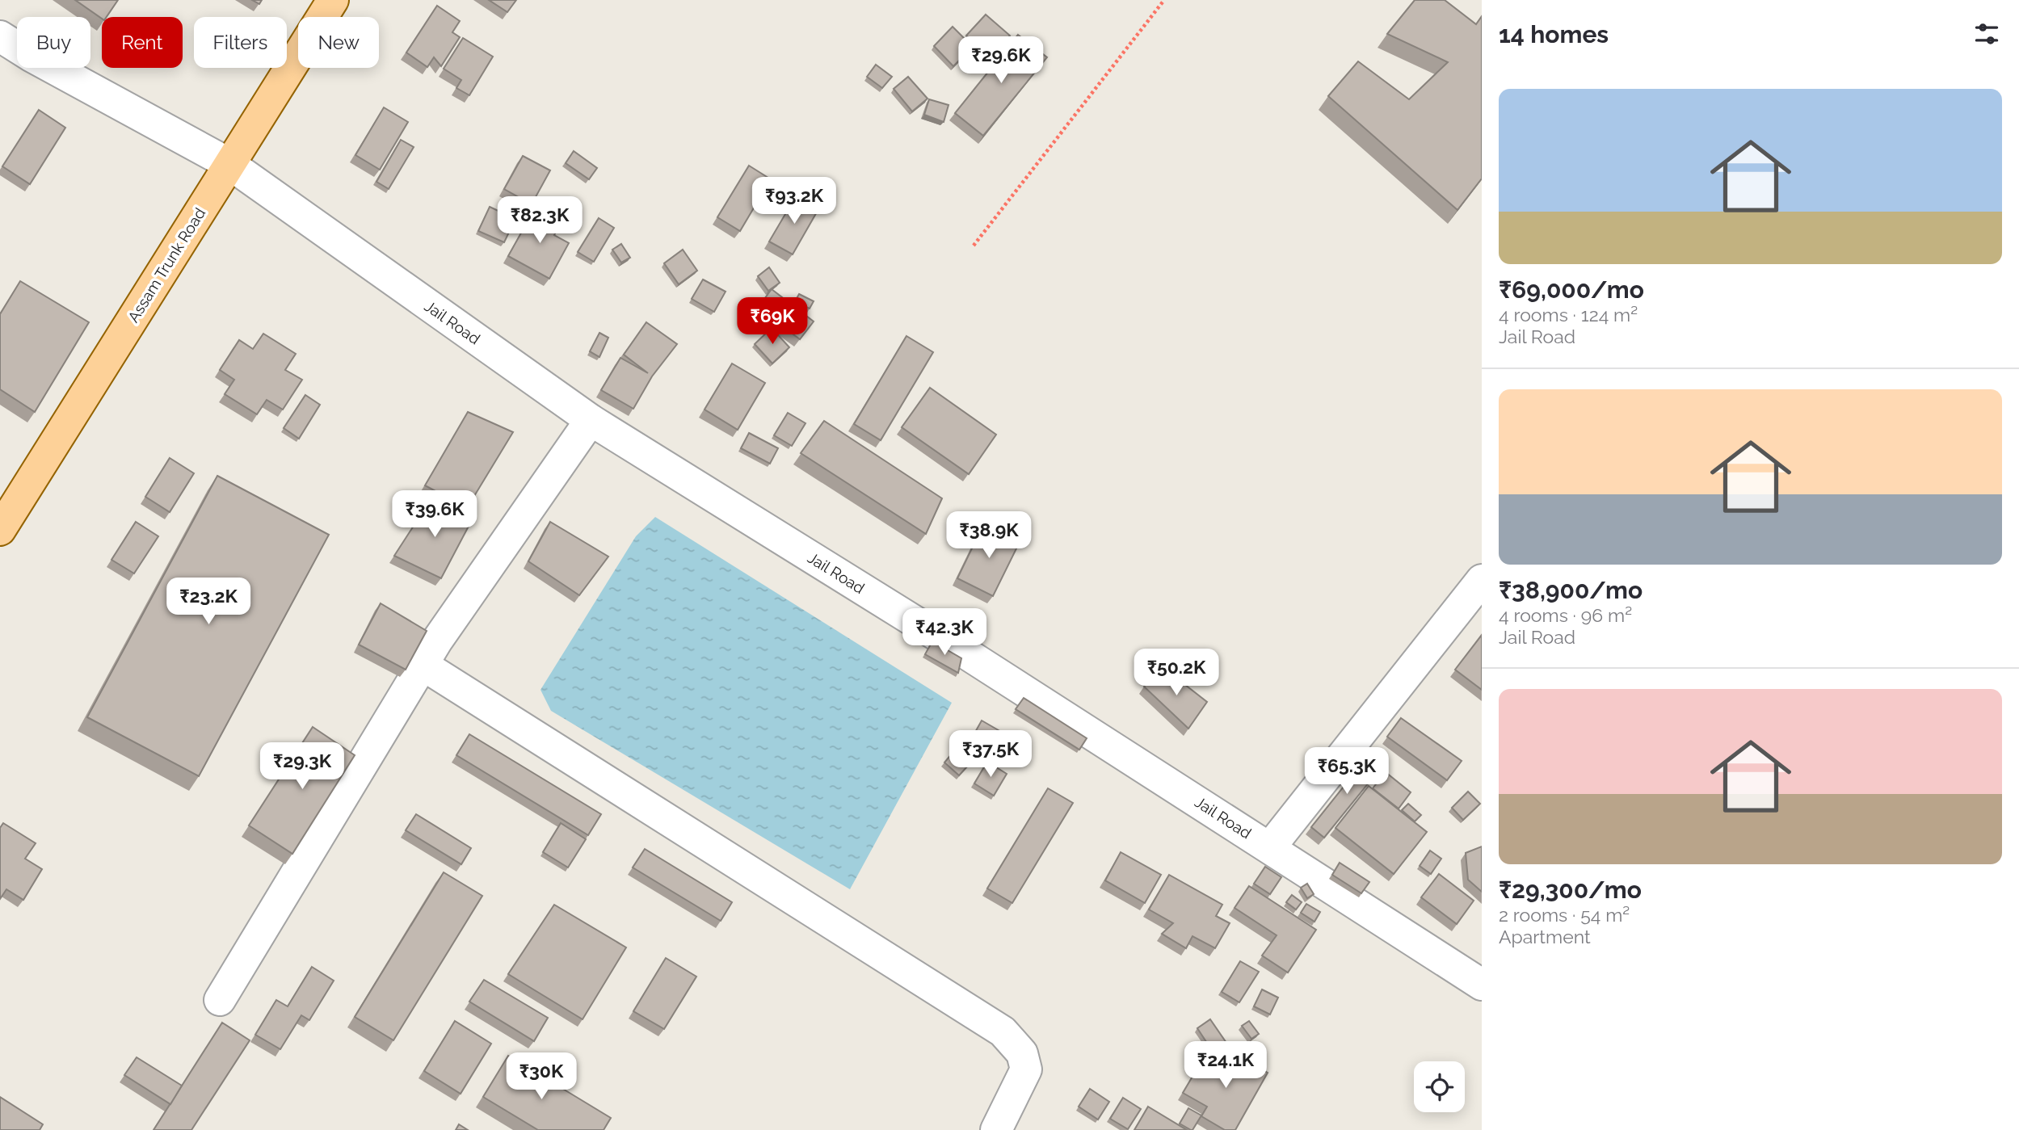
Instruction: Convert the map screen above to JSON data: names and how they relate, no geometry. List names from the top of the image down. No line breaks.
{"streets":{"main road":["Assam Trunk Road"],"street":["Jail Road"]},"crossings":[["Assam Trunk Road","Jail Road"]],"page":{"heading":"14 homes","chip":["Buy","Rent","Filters","New"],"price":["₹29.6K","₹93.2K","₹82.3K","₹69K","₹39.6K","₹38.9K","₹23.2K","₹42.3K","₹50.2K","₹37.5K","₹29.3K","₹65.3K","₹24.1K","₹30K"],"list":[{"name":"₹69,000/mo","note":"4 rooms · 124 m² · Jail Road"},{"name":"₹38,900/mo","note":"4 rooms · 96 m² · Jail Road"},{"name":"₹29,300/mo","note":"2 rooms · 54 m² · Apartment"}]}}
